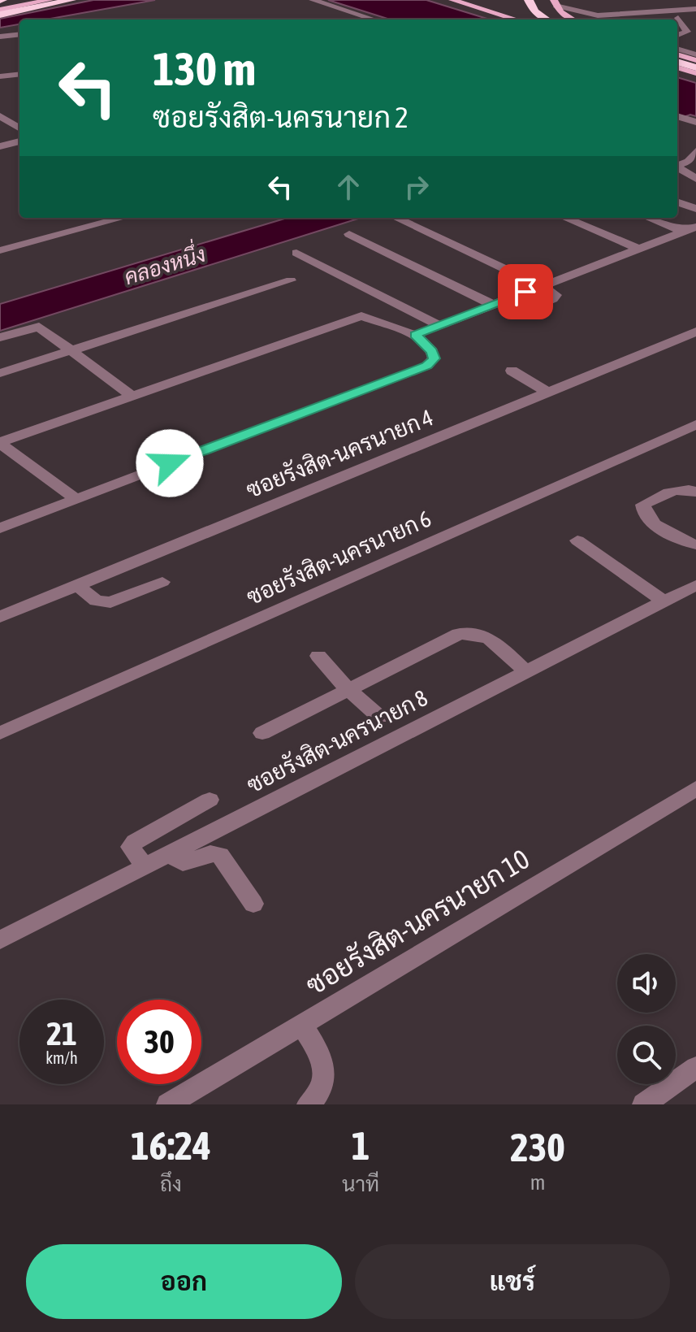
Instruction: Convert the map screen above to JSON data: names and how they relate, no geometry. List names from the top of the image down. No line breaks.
{"streets":{"street":["ซอยรังสิต-นครนายก 4","ซอยรังสิต-นครนายก 6","ซอยรังสิต-นครนายก 8","ซอยรังสิต-นครนายก 10"]},"water":["คลองหนึ่ง"],"page":{"turn":["130 m","ซอยรังสิต-นครนายก 2"],"speed":"21 km/h","limit":"30","eta":["16:24","ถึง","1","นาที","230","m"],"buttons":["ออก","แชร์"]}}
